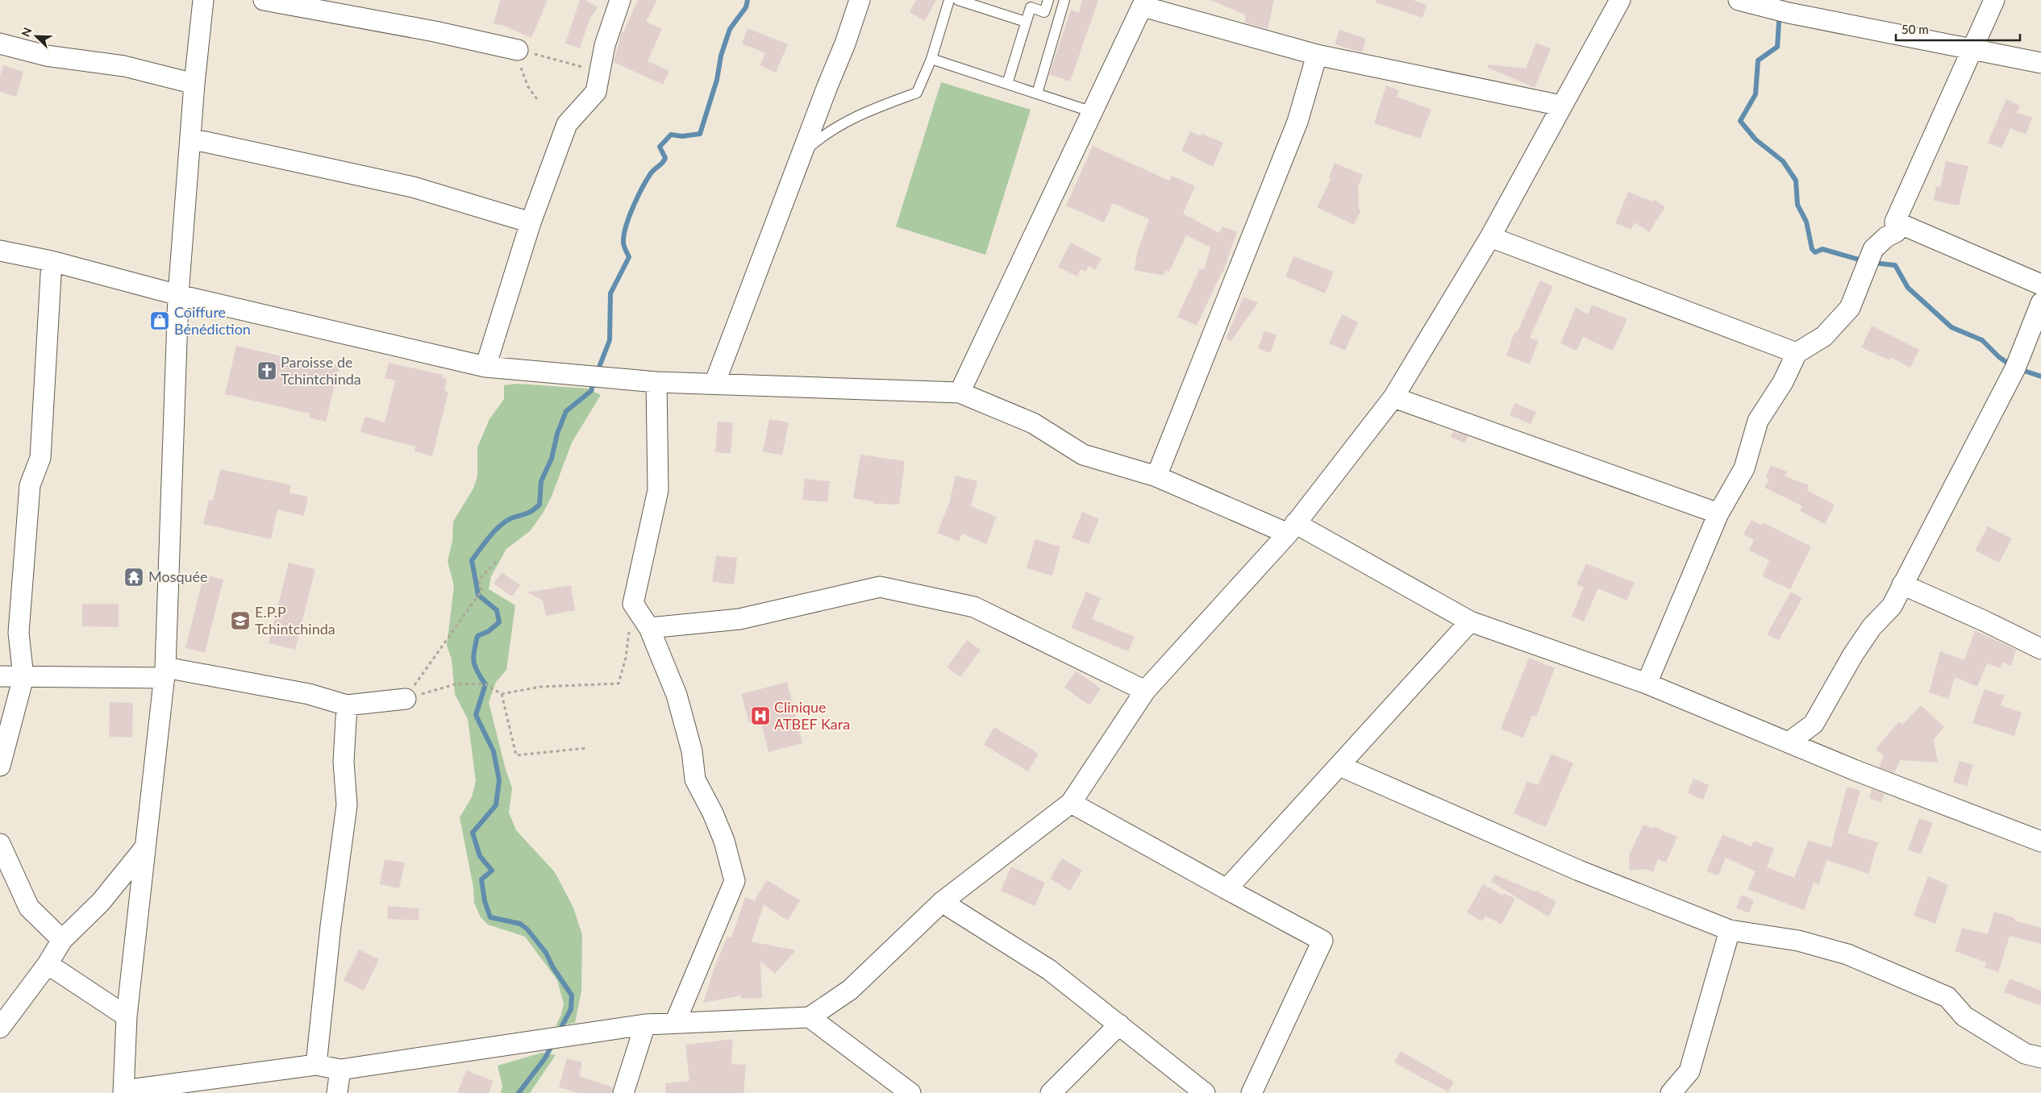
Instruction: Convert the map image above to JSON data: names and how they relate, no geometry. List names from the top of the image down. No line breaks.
{"places":{"shop":["Coiffure Bénédiction"],"church":["Paroisse de Tchintchinda"],"temple":["Mosquée"],"school or university":["E.P.P Tchintchinda"],"hospital":["Clinique ATBEF Kara"]},"scale_bar":"50 m","north":"top left"}
